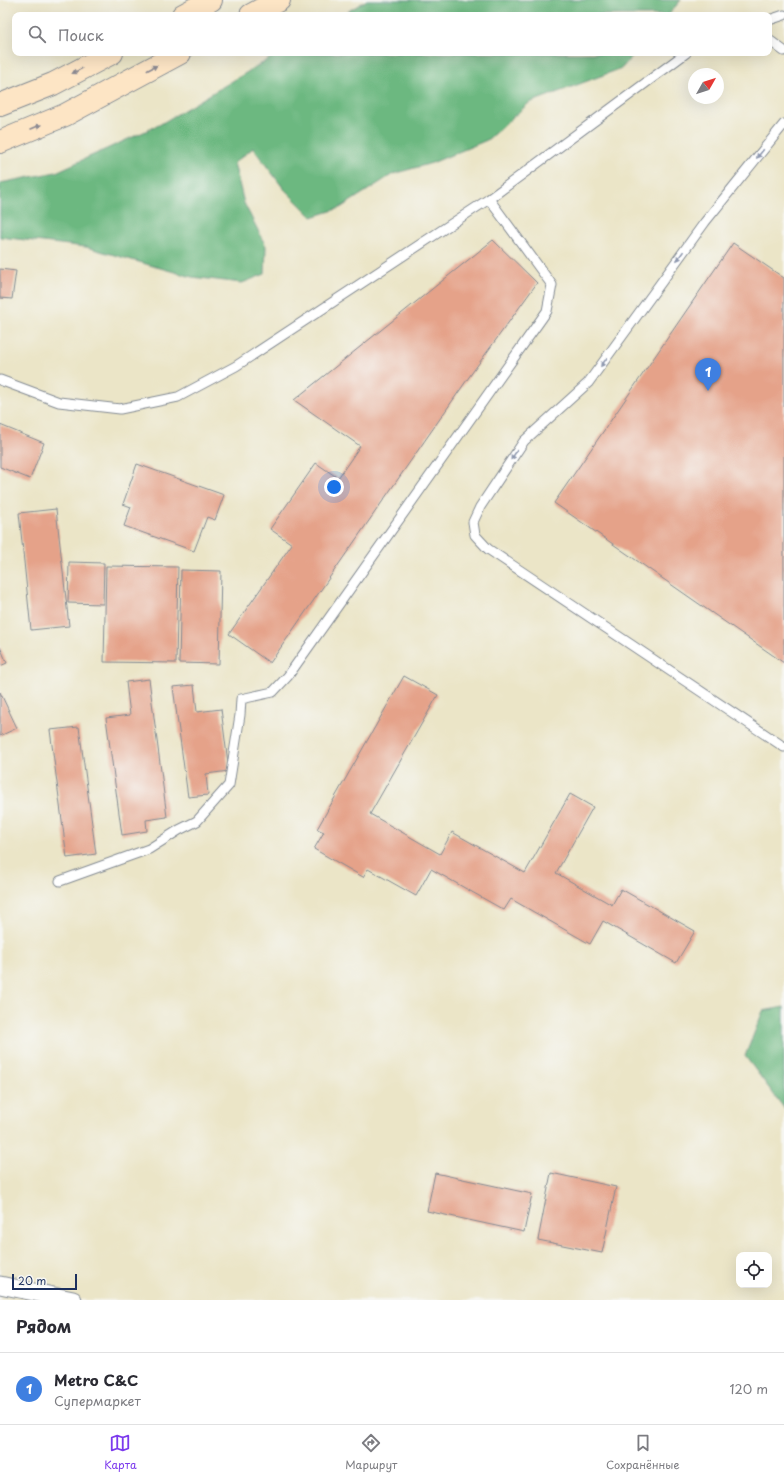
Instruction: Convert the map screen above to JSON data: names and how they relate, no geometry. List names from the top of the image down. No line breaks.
{"scale_bar":"20 m","north":"top right","page":{"search":"Поиск","pins":"1","scale":"20 m","heading":"Рядом","list":[{"mark":"1","name":"Metro C&C","note":"Супермаркет","value":"120 m"}],"nav":["Карта","Маршрут","Сохранённые"]}}
